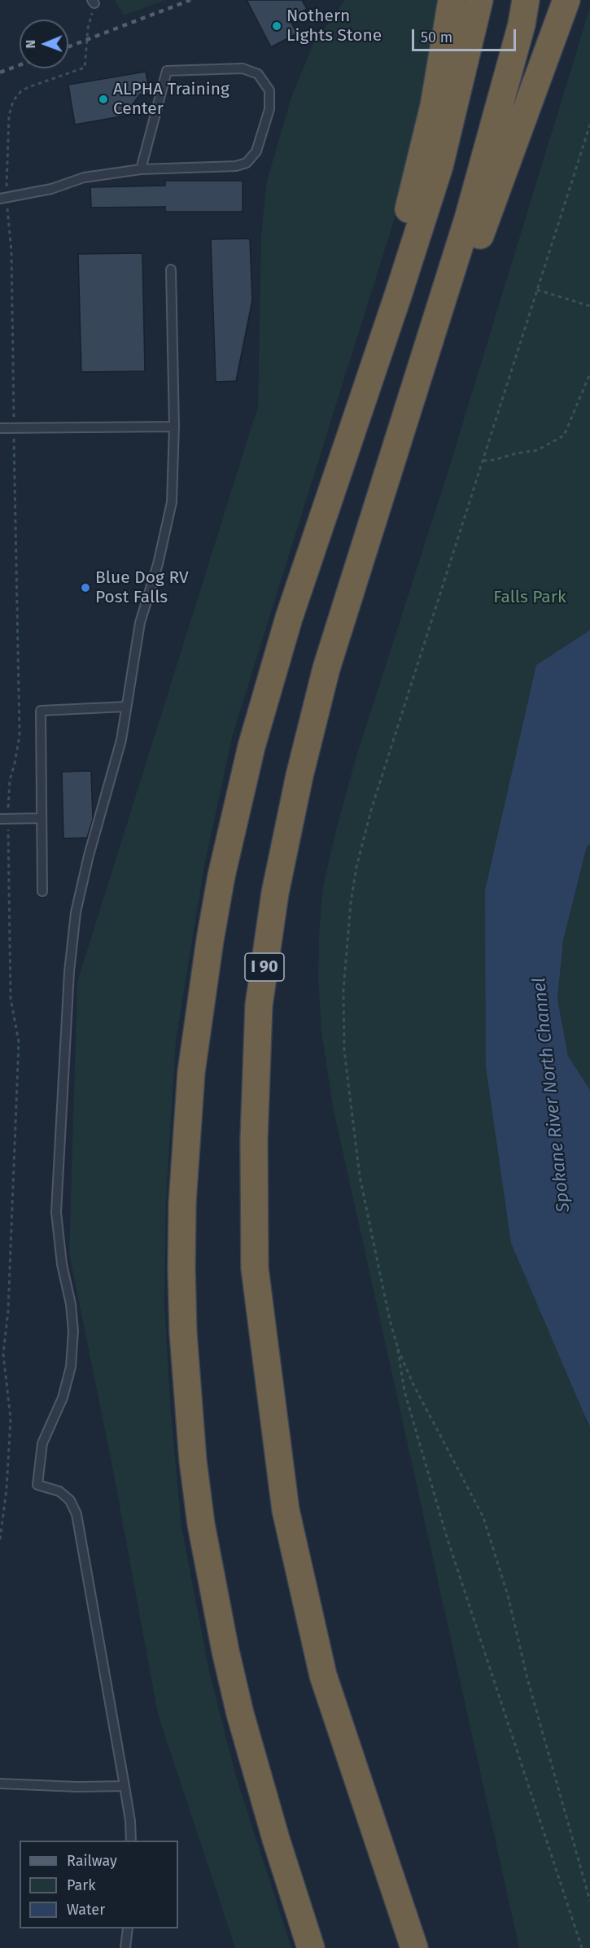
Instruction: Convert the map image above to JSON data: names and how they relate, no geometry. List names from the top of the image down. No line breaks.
{"streets":{"highway":["I 90"]},"water":["Spokane River North Channel"],"parks":["Falls Park"],"places":["Nothern Lights Stone","ALPHA Training Center","Blue Dog RV Post Falls"],"legend":["Railway","Park","Water"],"scale_bar":"50 m","north":"left"}
